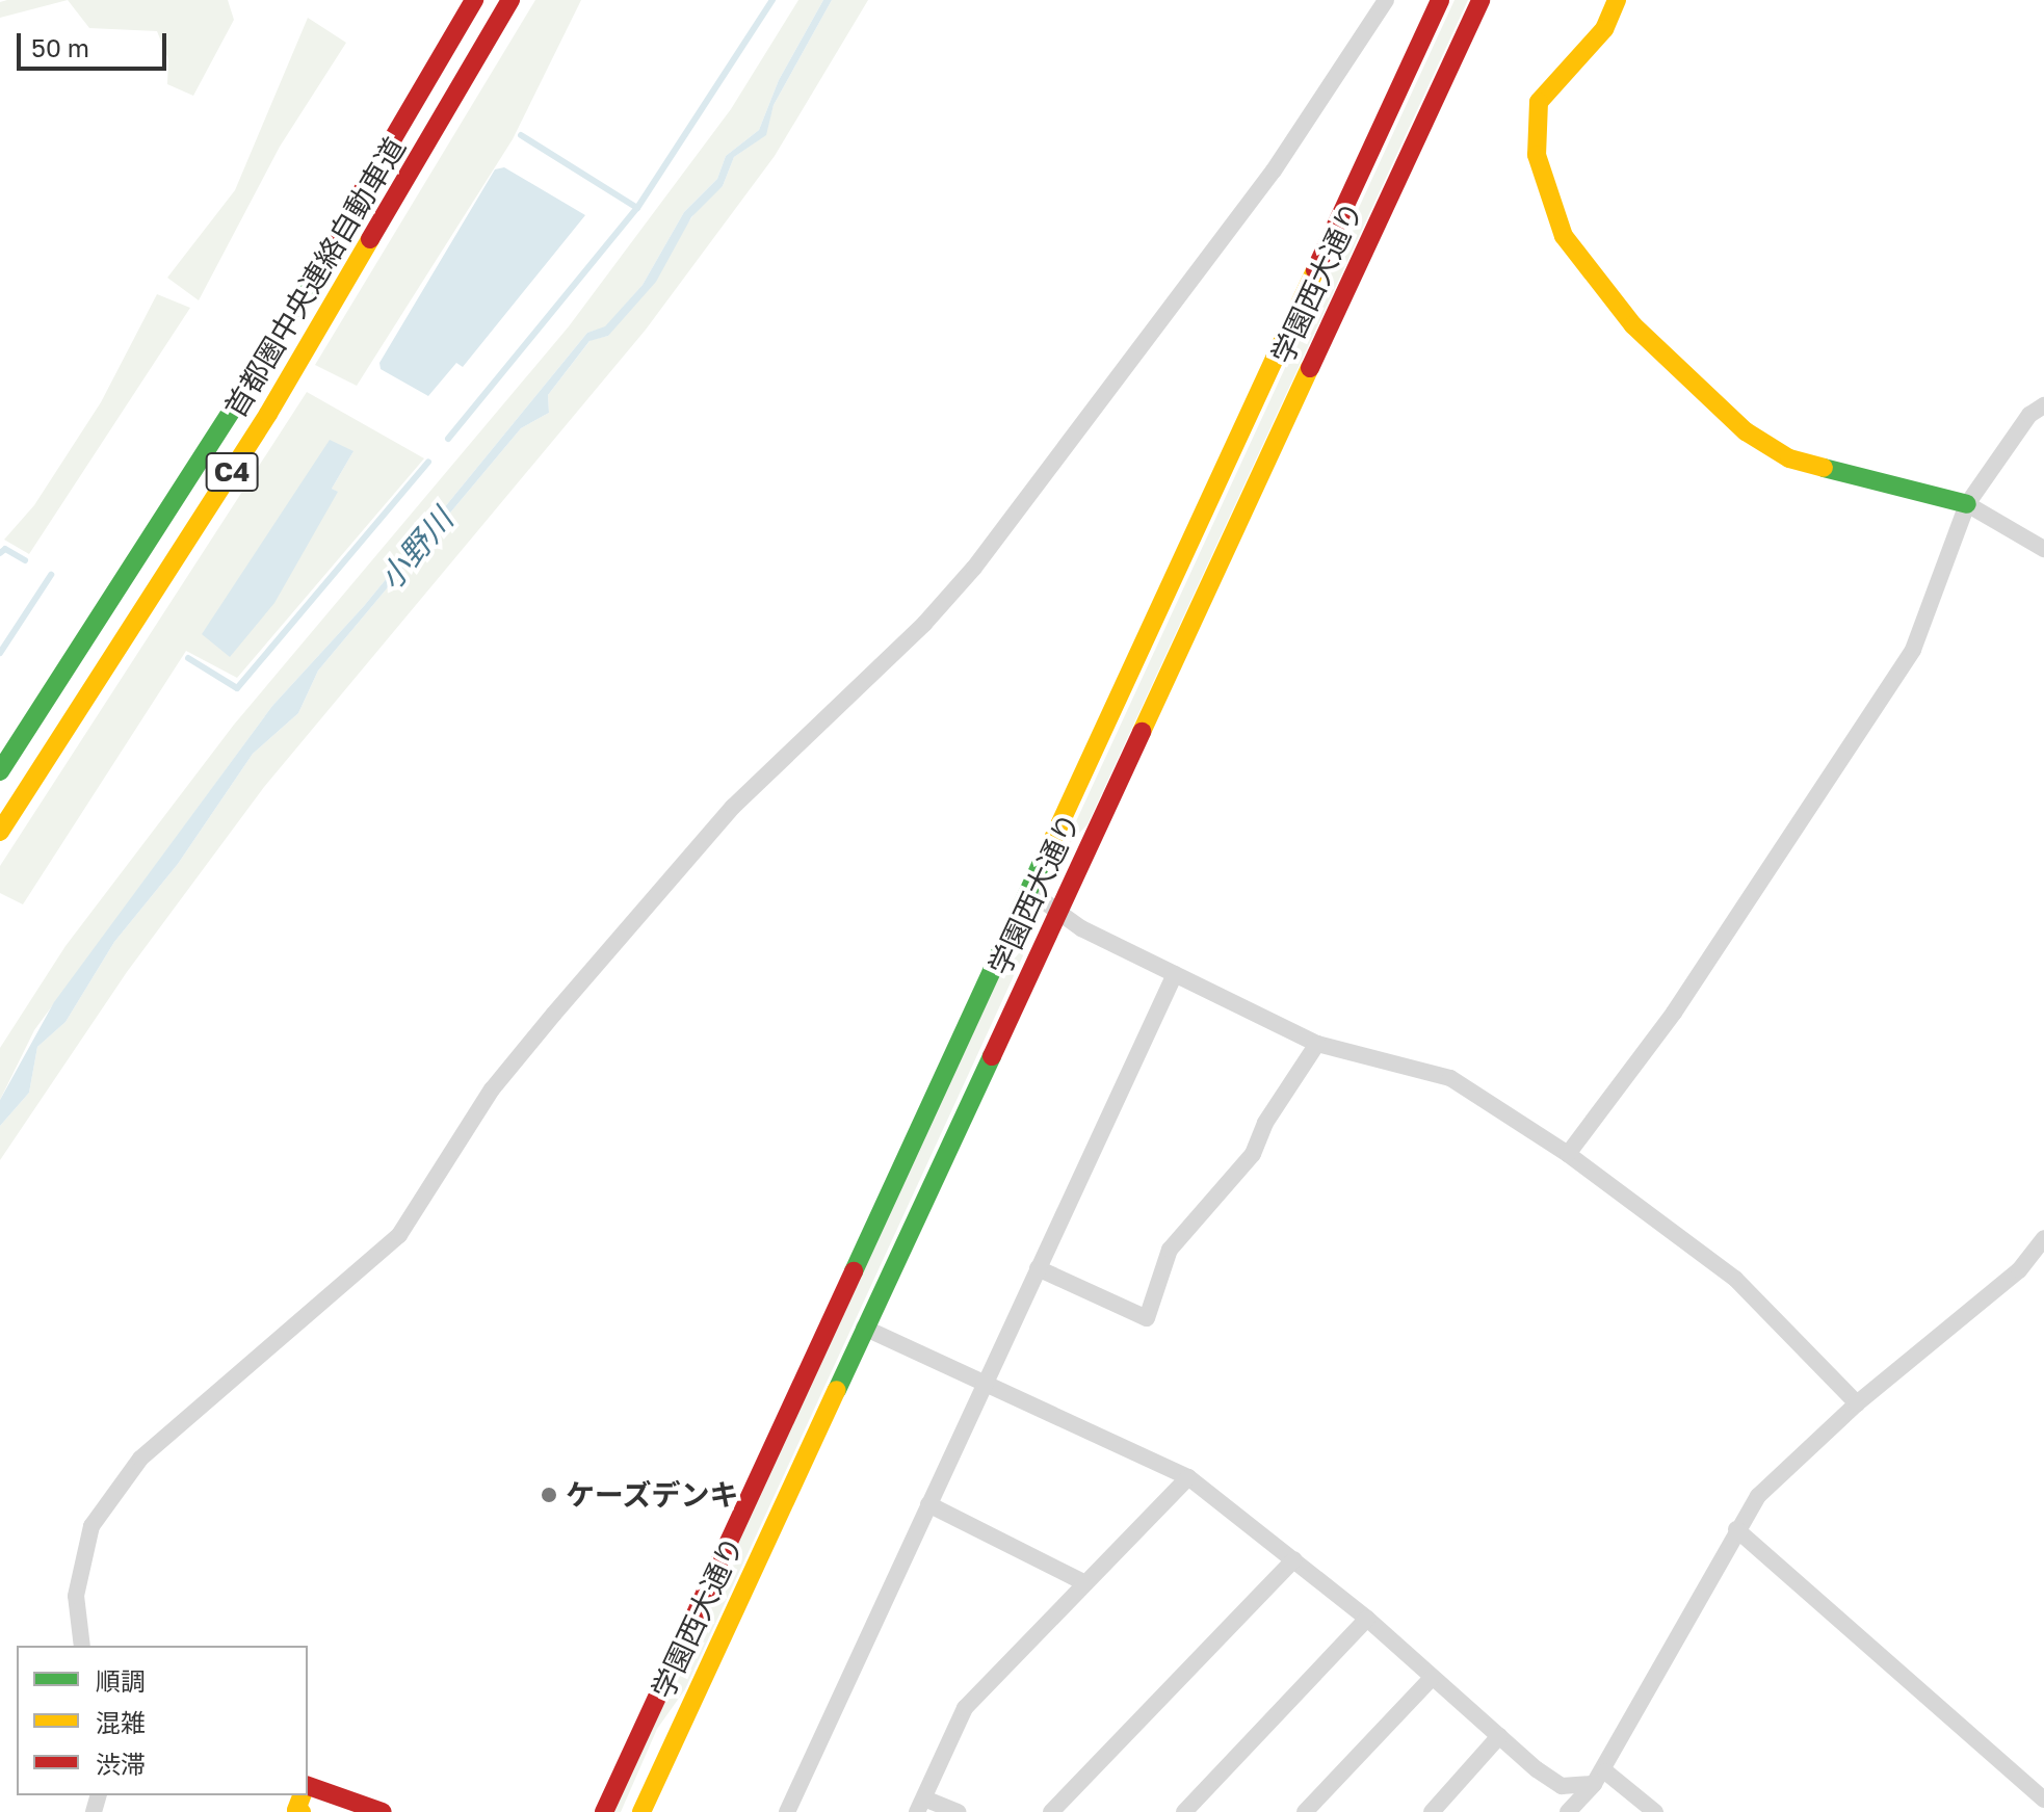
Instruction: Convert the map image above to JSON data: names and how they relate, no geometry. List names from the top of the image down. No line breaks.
{"streets":{"main road":["首都圏中央連絡自動車道","学園西大通り","C4"]},"water":["小野川"],"places":["ケーズデンキ"],"legend":["順調","混雑","渋滞"],"scale_bar":"50 m"}
